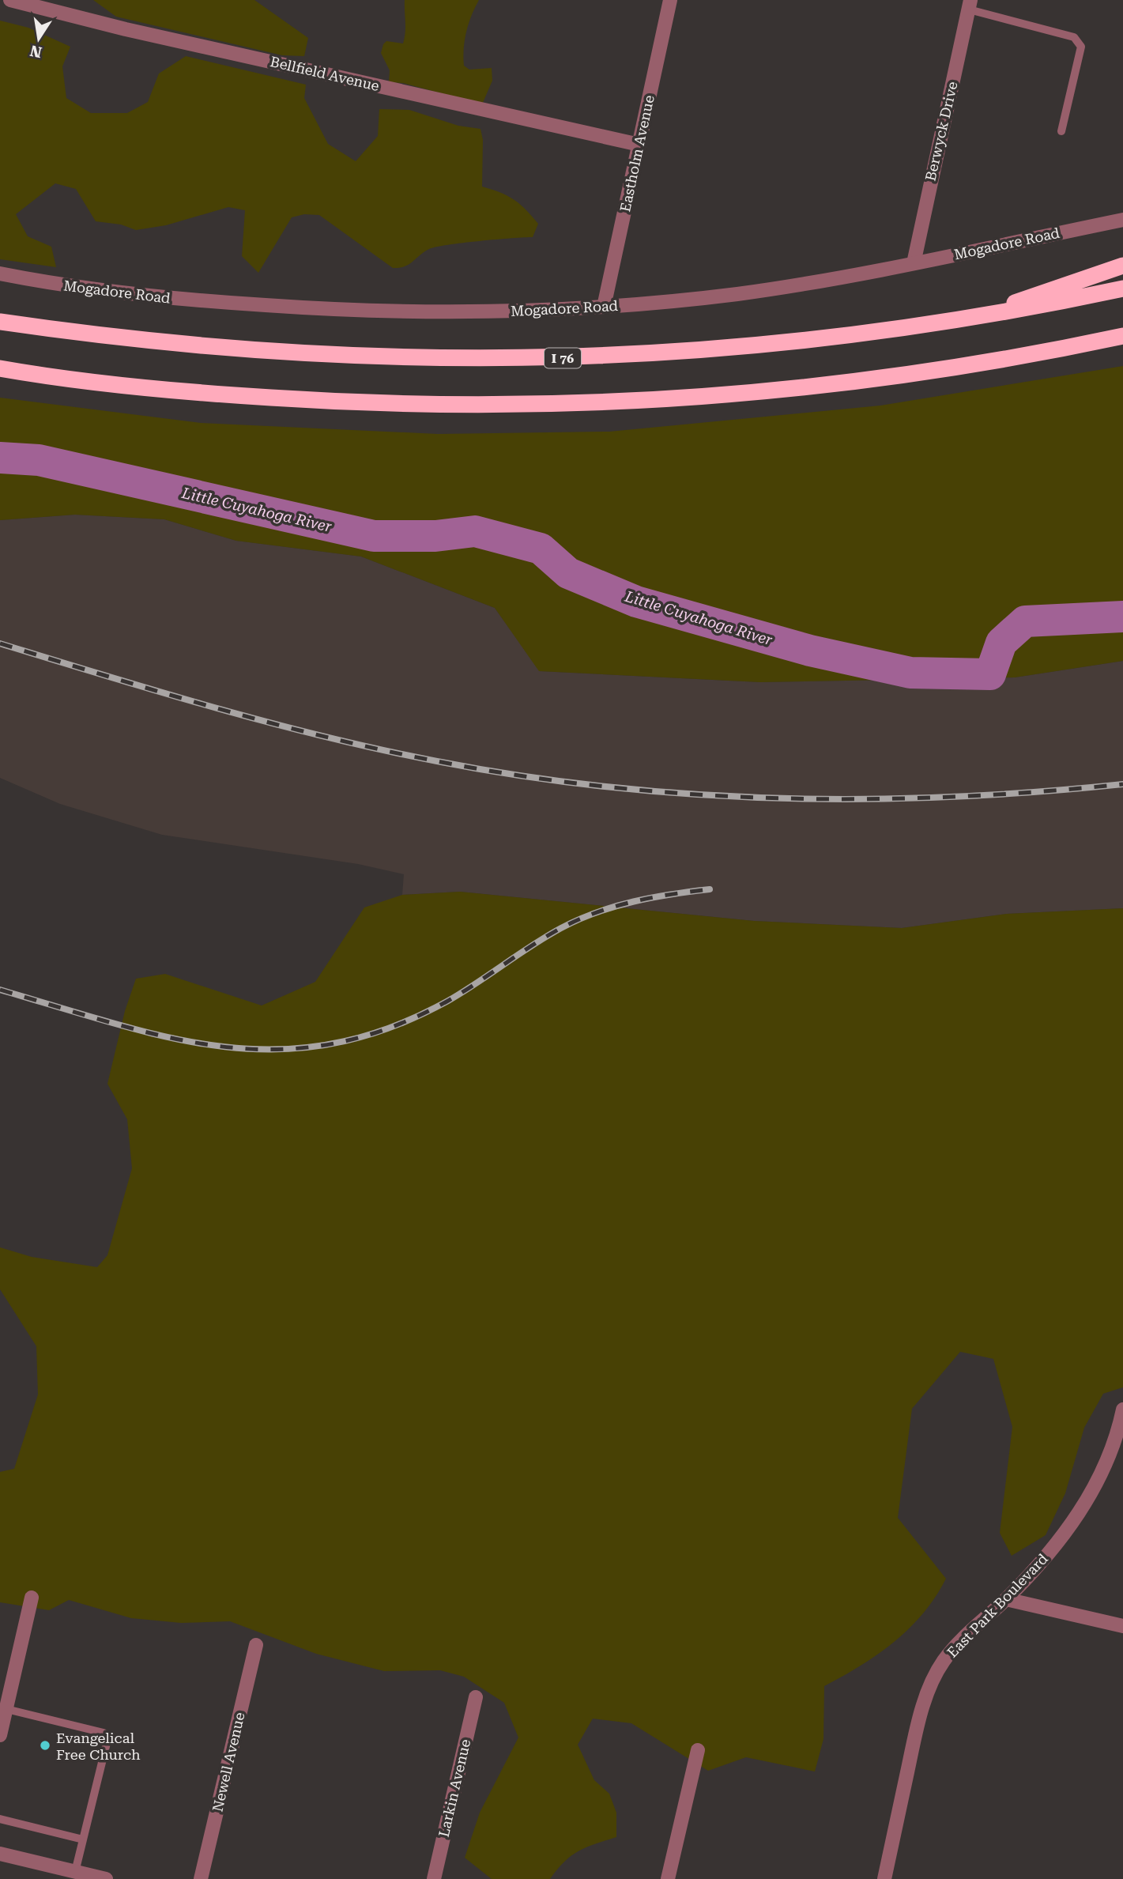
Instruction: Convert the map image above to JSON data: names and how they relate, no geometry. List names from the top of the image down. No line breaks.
{"streets":{"highway":["I 76"],"street":["Bellfield Avenue","Berwyck Drive","Eastholm Avenue","Mogadore Road","East Park Boulevard","Newell Avenue","Larkin Avenue"]},"crossings":[["Bellfield Avenue","Eastholm Avenue"],["Berwyck Drive","Mogadore Road"],["Eastholm Avenue","Mogadore Road"]],"water":["Little Cuyahoga River"],"places":["Evangelical Free Church"],"north":"bottom"}
